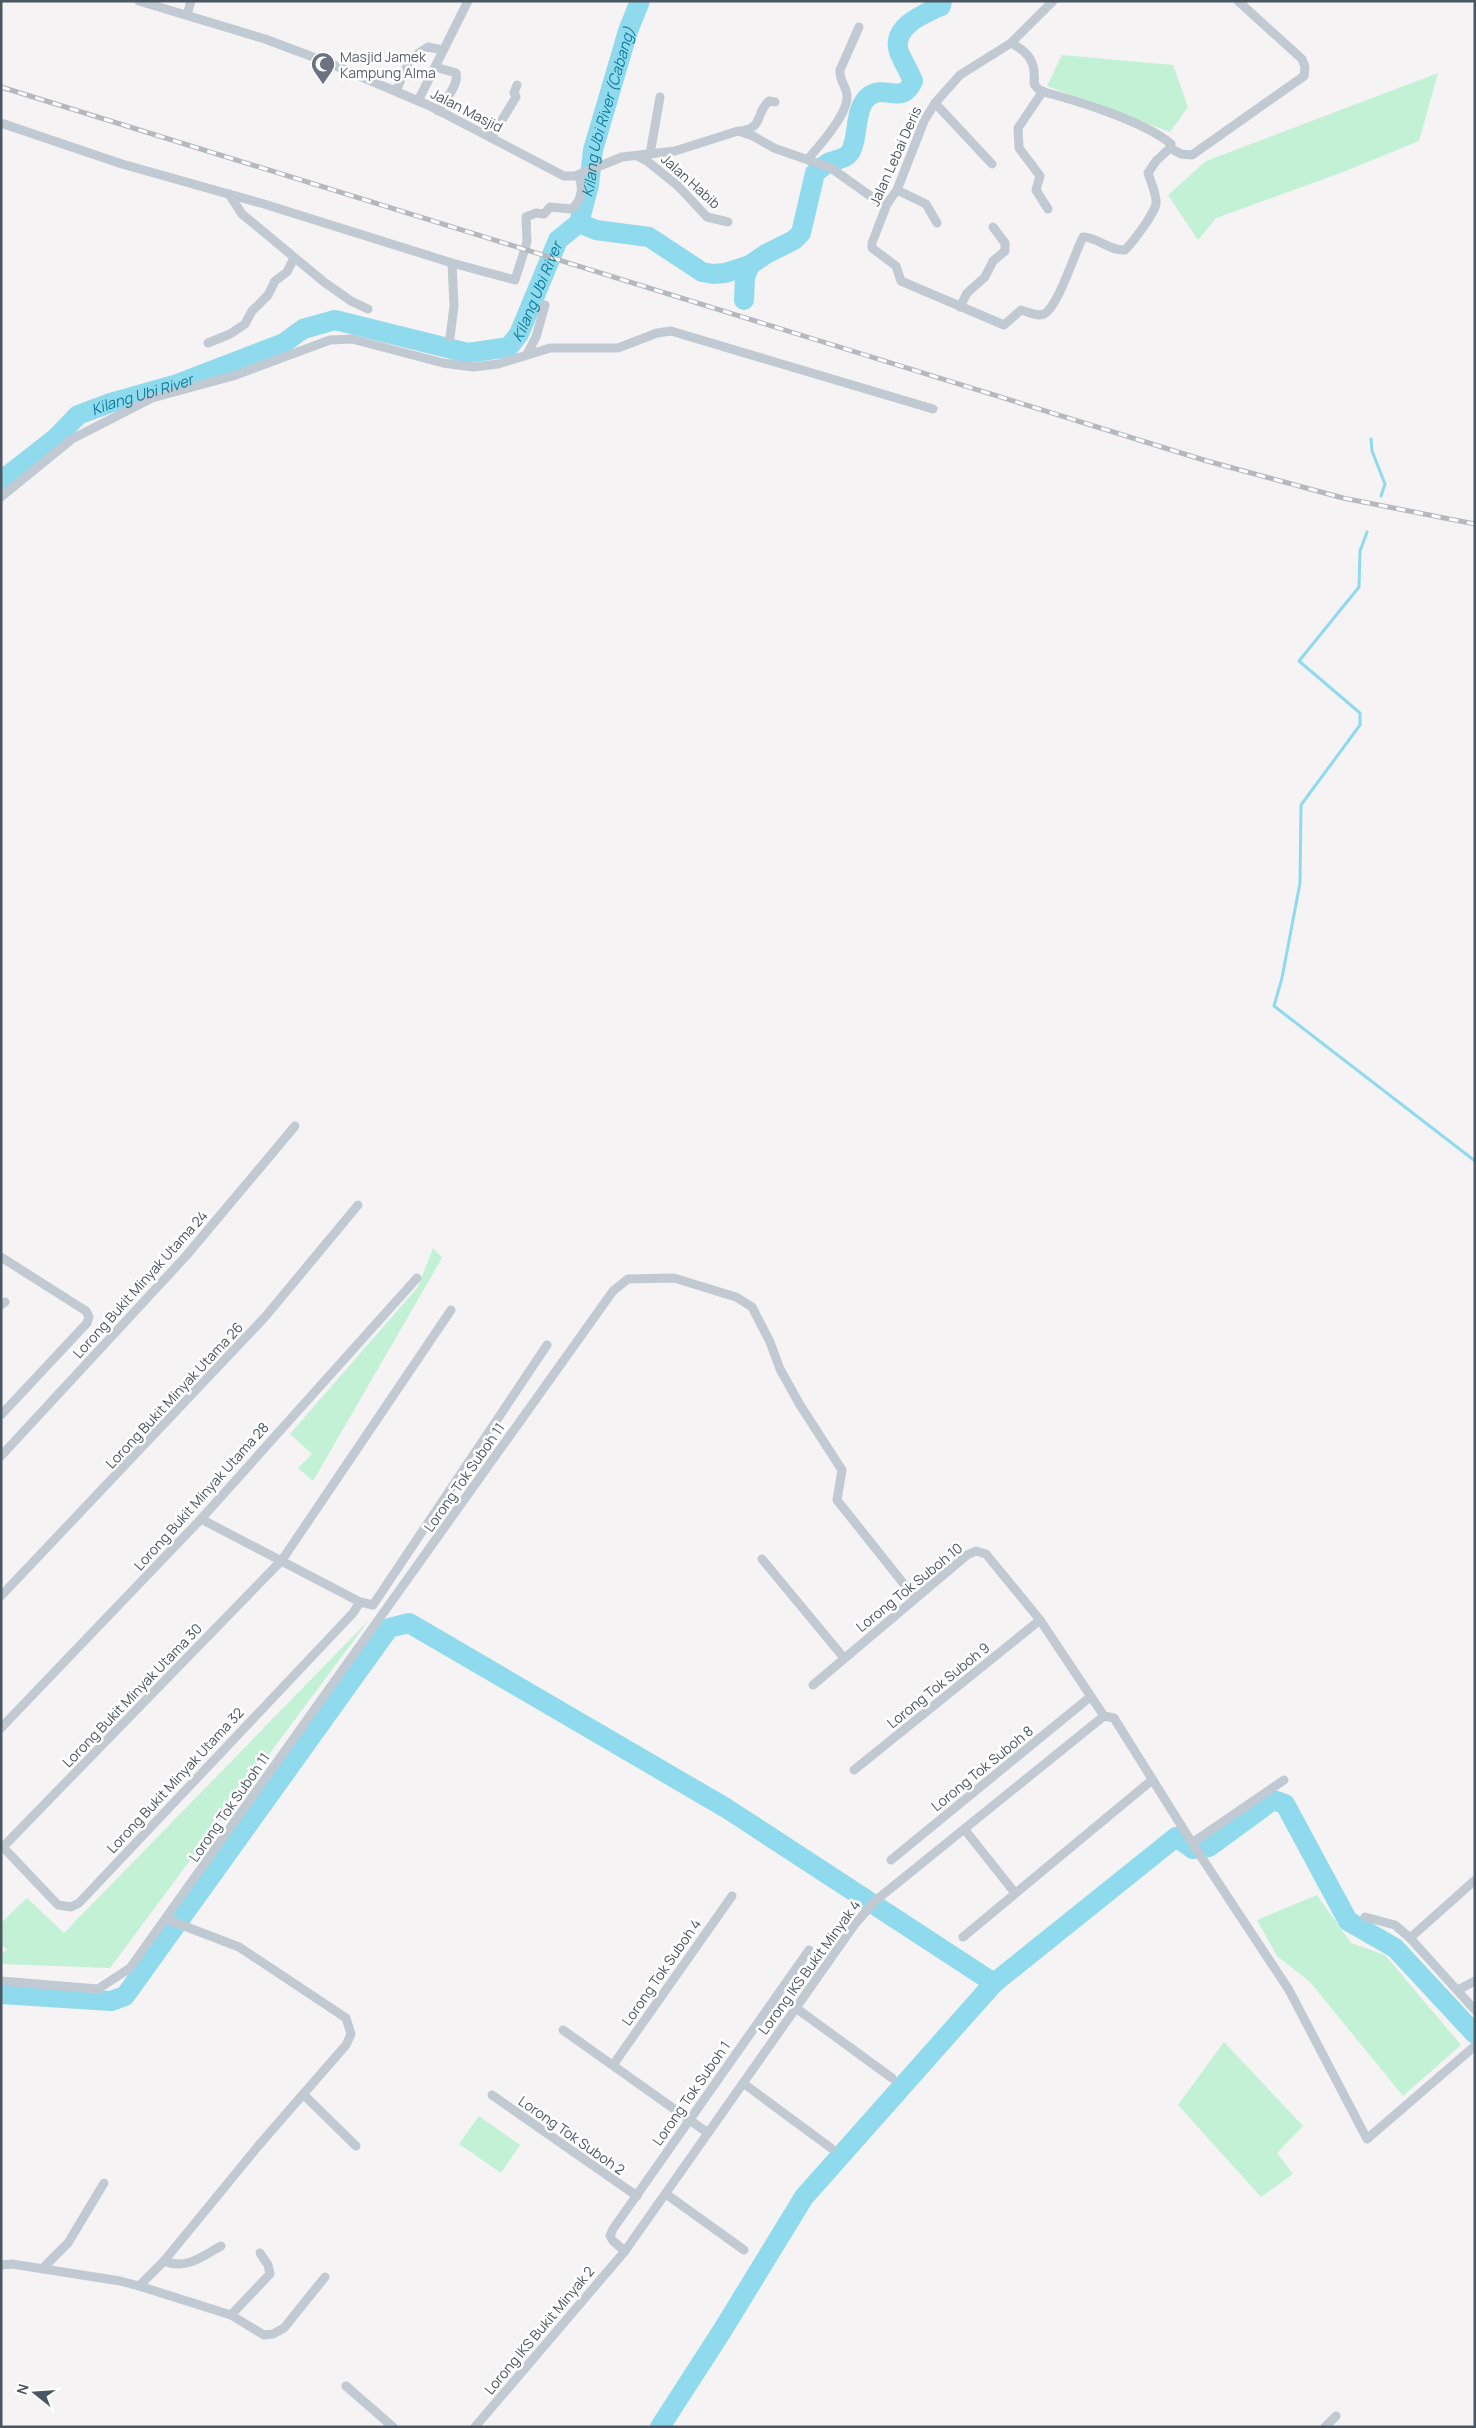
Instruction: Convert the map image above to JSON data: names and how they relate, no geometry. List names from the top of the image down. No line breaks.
{"streets":{"street":["Jalan Masjid","Jalan Lebai Deris","Jalan Habib","Lorong Bukit Minyak Utama 24","Lorong Bukit Minyak Utama 26","Lorong Tok Suboh 11","Lorong Bukit Minyak Utama 28","Lorong Tok Suboh 10","Lorong Tok Suboh 9","Lorong Bukit Minyak Utama 30","Lorong Tok Suboh 8","Lorong Bukit Minyak Utama 32","Lorong IKS Bukit Minyak 4","Lorong Tok Suboh 4","Lorong Tok Suboh 1","Lorong Tok Suboh 2","Lorong IKS Bukit Minyak 2"]},"crossings":[["Lorong Tok Suboh 11","Lorong Tok Suboh 10"],["Lorong Tok Suboh 10","Lorong Tok Suboh 9"],["Lorong Tok Suboh 10","Lorong Tok Suboh 8"],["Lorong Tok Suboh 10","Lorong IKS Bukit Minyak 4"],["Lorong Bukit Minyak Utama 30","Lorong Bukit Minyak Utama 32"],["Lorong IKS Bukit Minyak 4","Lorong Tok Suboh 1"],["Lorong IKS Bukit Minyak 4","Lorong IKS Bukit Minyak 2"],["Lorong Tok Suboh 1","Lorong Tok Suboh 2"],["Lorong Tok Suboh 1","Lorong IKS Bukit Minyak 2"]],"water":["Kilang Ubi River (Cabang)","Kilang Ubi River"],"places":{"mosque":["Masjid Jamek Kampung Alma"]},"north":"left"}
